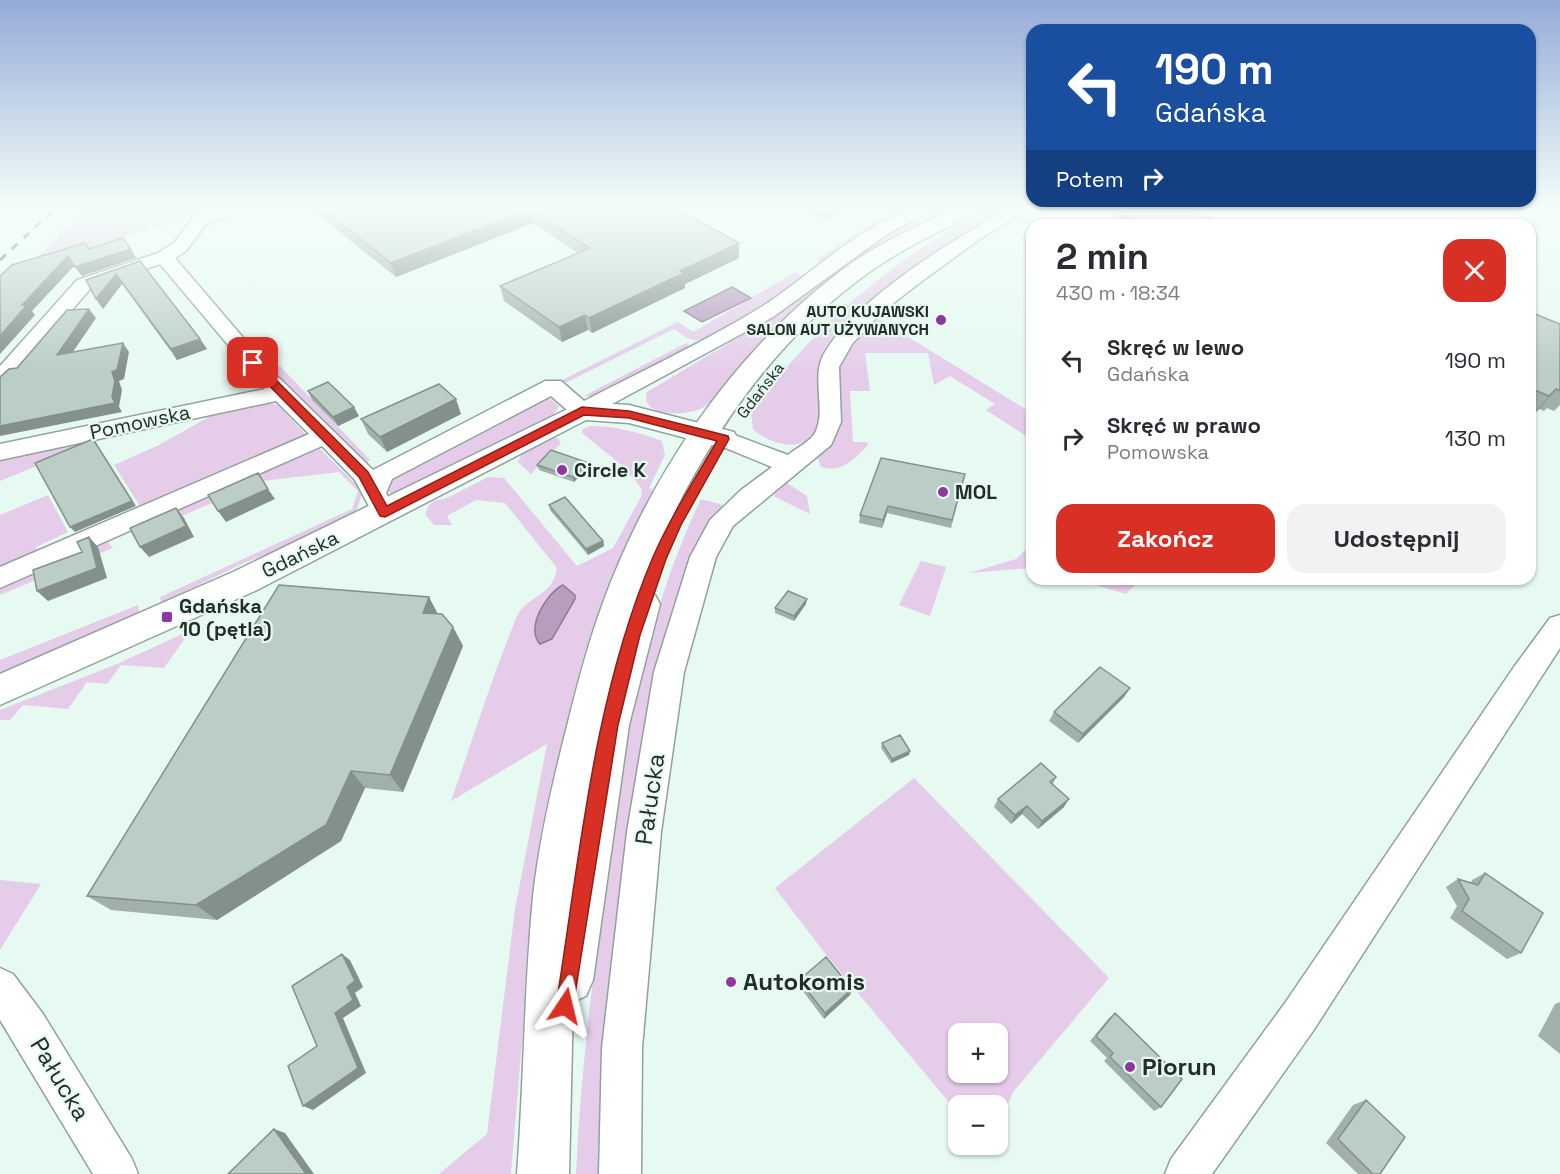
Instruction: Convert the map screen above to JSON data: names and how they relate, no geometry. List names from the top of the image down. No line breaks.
{"streets":{"main road":["Gdańska"],"street":["Pomowska","Pałucka"]},"places":{"other":["AUTO KUJAWSKI SALON AUT UŻYWANYCH","Circle K","MOL","Autokomis","Piorun"],"transit":["Gdańska 10 (pętla)"]},"page":{"turn":["190 m","Gdańska"],"then":"Potem","heading":["2 min","430 m · 18:34"],"list":[{"name":"Skręć w lewo","note":"Gdańska","value":"190 m"},{"name":"Skręć w prawo","note":"Pomowska","value":"130 m"}],"buttons":["Zakończ","Udostępnij"],"map_buttons":["+","−"]}}
